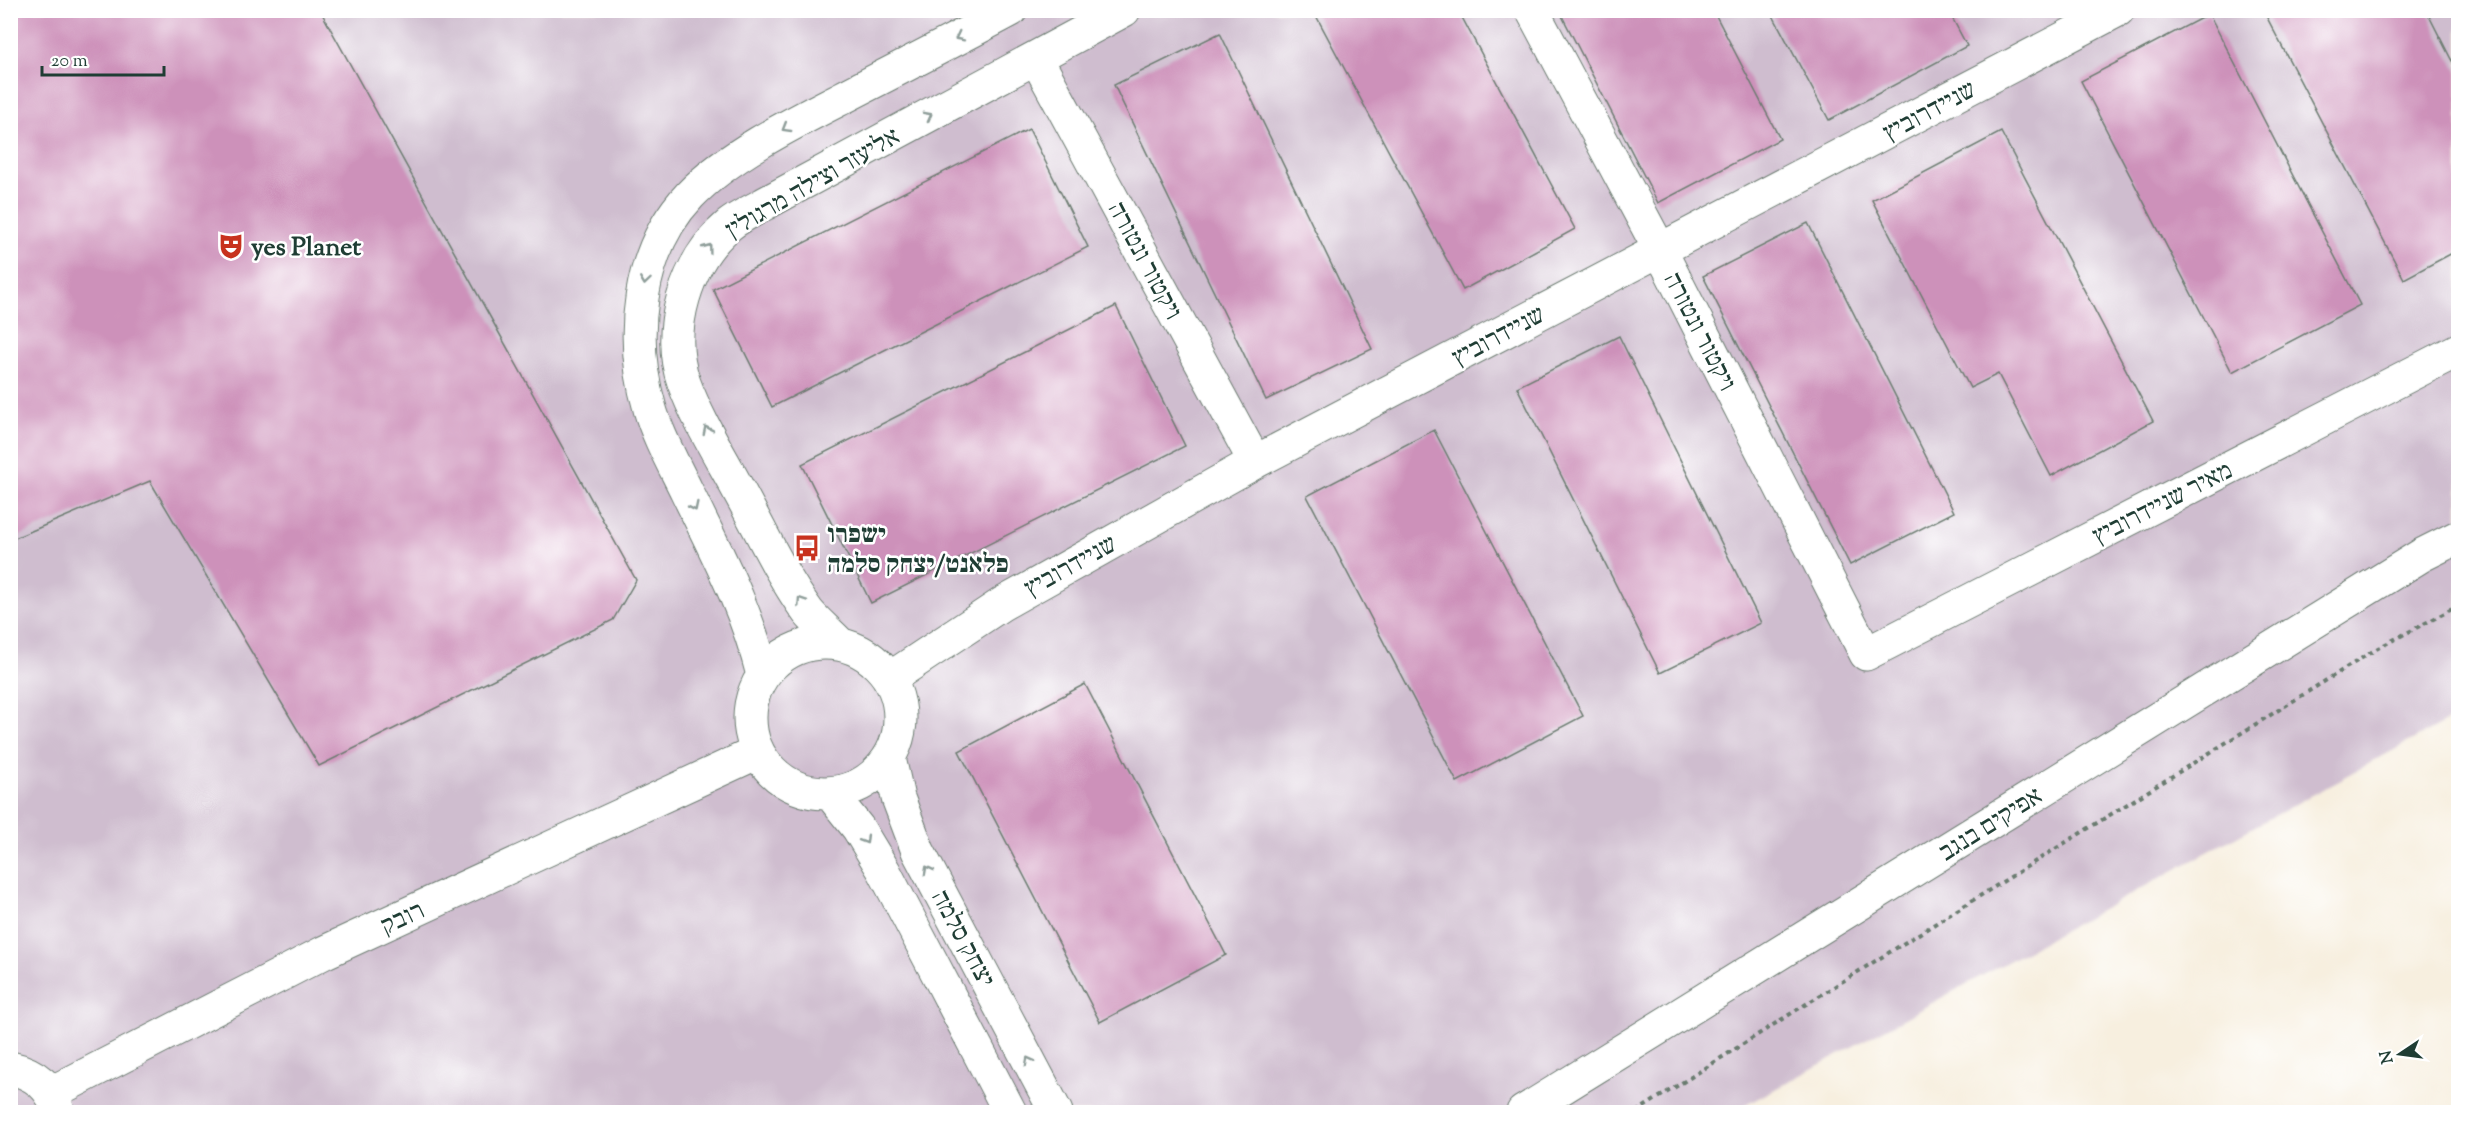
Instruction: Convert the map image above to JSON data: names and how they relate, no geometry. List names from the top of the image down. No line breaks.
{"streets":{"street":["שניידרוביץ","אליעזר וצילה מרגולין","ויקטור ונטורה","מאיר שניידרוביץ","אפיקים בנגב","רובק","יצחק סלמה"]},"crossings":[["שניידרוביץ","אליעזר וצילה מרגולין"],["שניידרוביץ","ויקטור ונטורה"],["שניידרוביץ","רובק"],["שניידרוביץ","יצחק סלמה"],["אליעזר וצילה מרגולין","ויקטור ונטורה"],["אליעזר וצילה מרגולין","רובק"],["אליעזר וצילה מרגולין","יצחק סלמה"],["ויקטור ונטורה","מאיר שניידרוביץ"],["רובק","יצחק סלמה"]],"places":{"theatre":["yes Planet"],"bus stop":["ישפרו פלאנט/יצחק סלמה"]},"scale_bar":"20 m","north":"left"}
